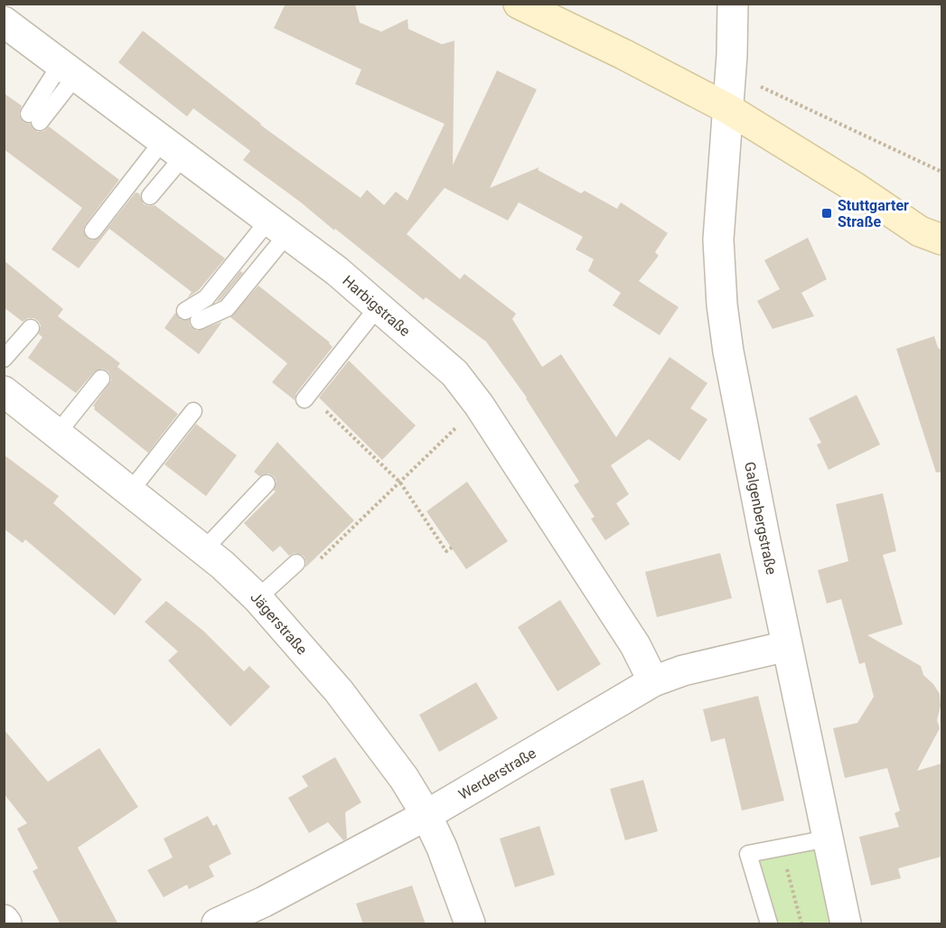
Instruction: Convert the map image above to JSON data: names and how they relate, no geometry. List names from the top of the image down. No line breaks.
{"streets":{"street":["Harbigstraße","Galgenbergstraße","Jägerstraße","Werderstraße"]},"crossings":[["Harbigstraße","Werderstraße"],["Galgenbergstraße","Werderstraße"],["Jägerstraße","Werderstraße"]],"places":{"transit":["Stuttgarter Straße"]}}
